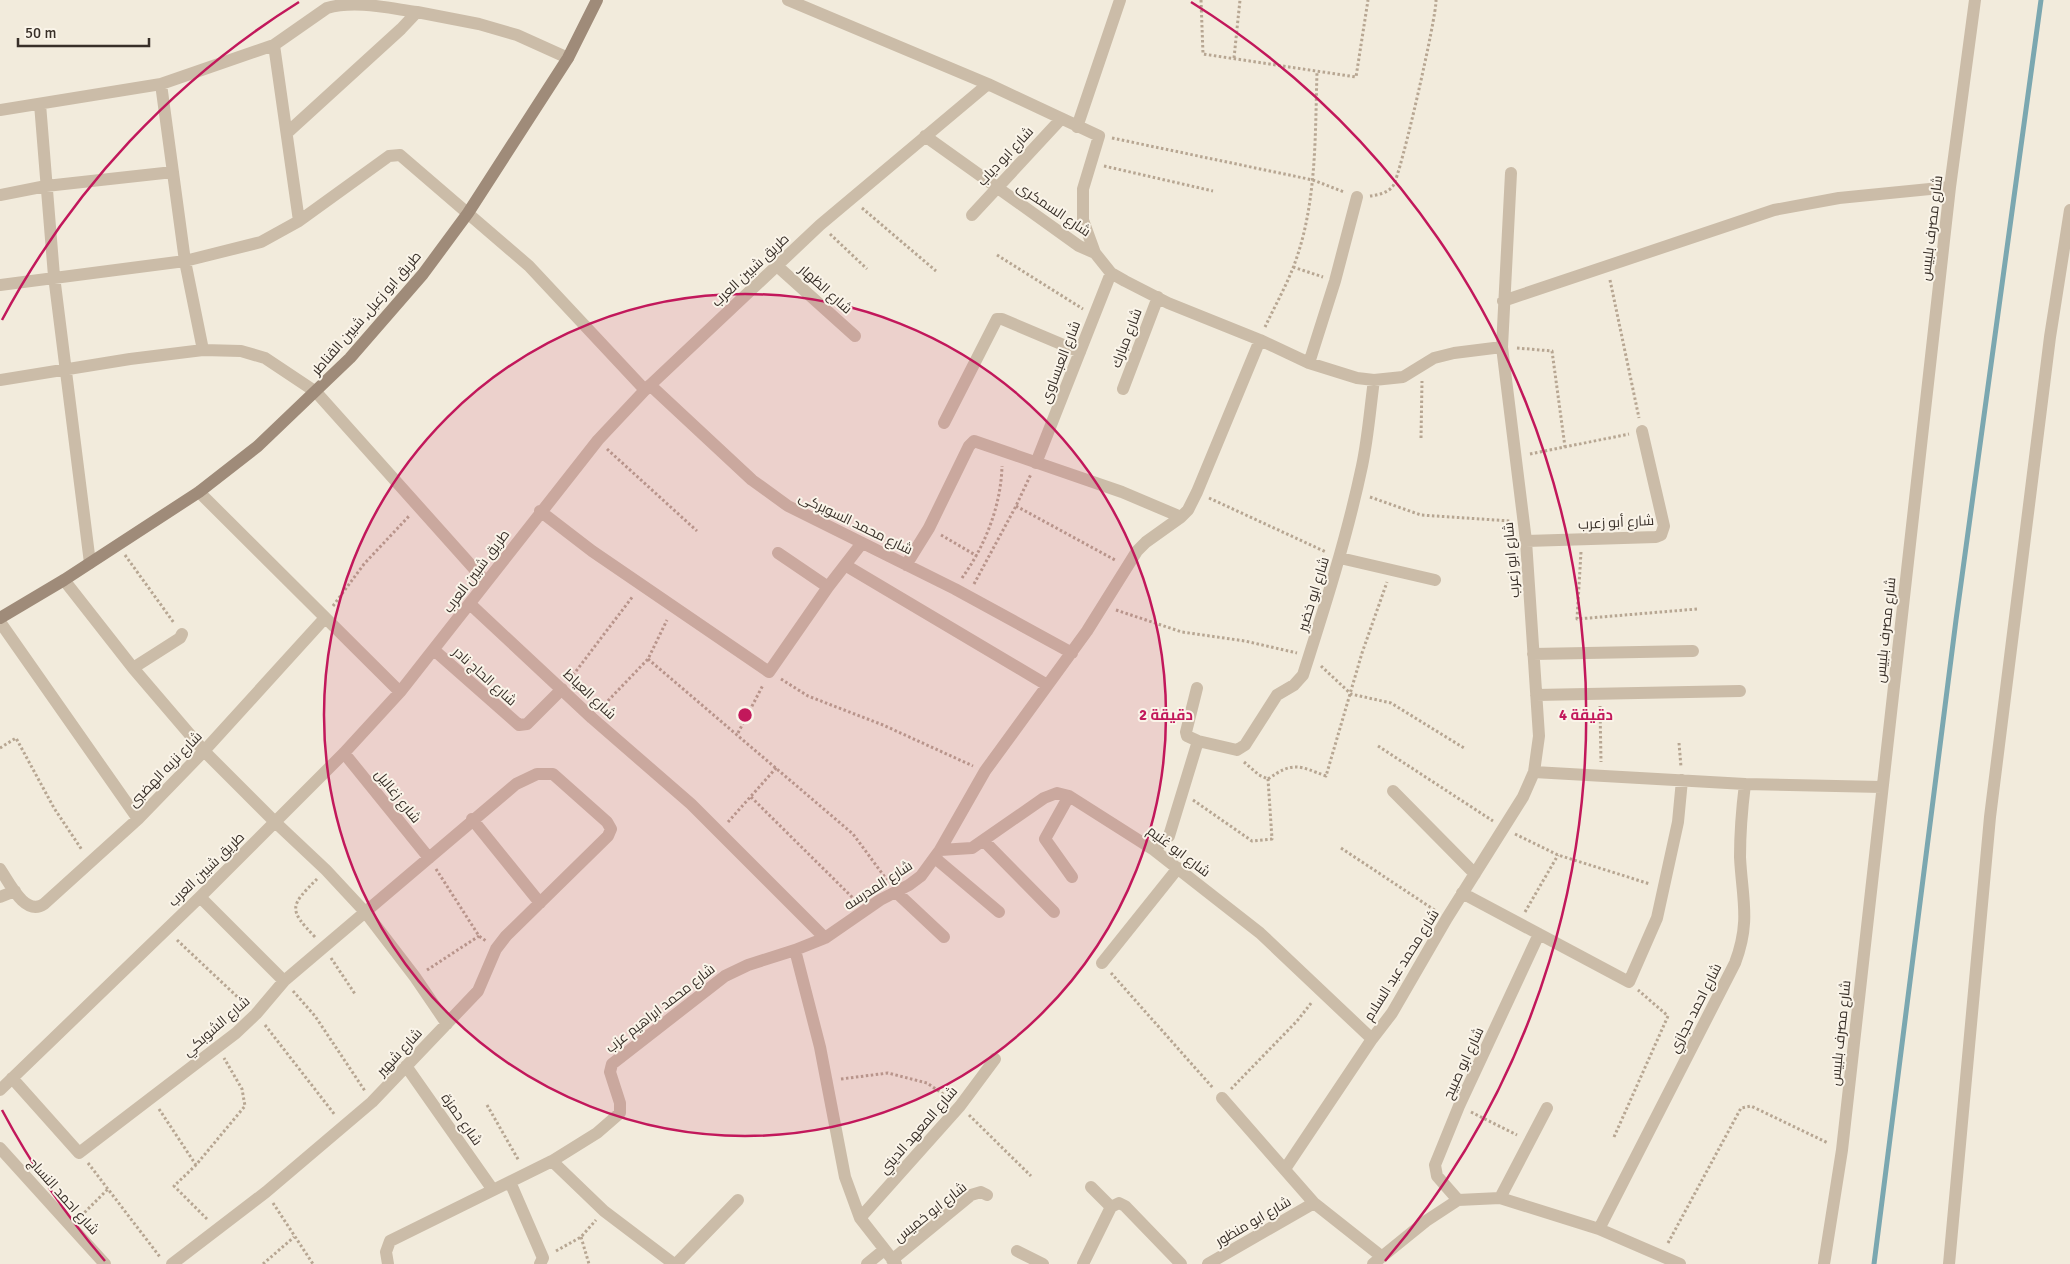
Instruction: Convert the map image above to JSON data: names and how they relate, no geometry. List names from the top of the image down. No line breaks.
{"streets":{"street":["شارع ابو دياب","شارع السمكرى","شارع مصرف بلبيس","طريق شبين العرب","شارع الظهار","طريق ابو زعبل, شبين القناطر","شارع مبارك","شارع العبساوى","شارع أبو زعرب","شارع محمد السوبركى","شارع ابو زعرب","شارع ابو خضير","شارع الحاج نادر","شارع العياط","شارع نزيه الهضبى","شارع زغاليل","شارع ابو غنيم","شارع المدرسه","شارع محمد عبد السلام","شارع محمد ابراهيم عزب","شارع احمد حجازي","شارع الشوبكي","شارع شهير","شارع ابو صبيح","شارع حمزة","شارع المعهد الديني","شارع احمد النساج","شارع ابو خميس","شارع ابو منظور"]},"crossings":[["شارع ابو دياب","شارع السمكرى"],["شارع السمكرى","طريق شبين العرب"],["طريق شبين العرب","شارع الظهار"],["طريق شبين العرب","شارع محمد السوبركى"],["طريق شبين العرب","شارع الحاج نادر"],["طريق شبين العرب","شارع العياط"],["طريق شبين العرب","شارع زغاليل"],["طريق ابو زعبل, شبين القناطر","شارع محمد السوبركى"],["شارع أبو زعرب","شارع ابو زعرب"],["شارع محمد السوبركى","شارع المدرسه"],["شارع ابو زعرب","شارع محمد عبد السلام"],["شارع الحاج نادر","شارع العياط"],["شارع العياط","شارع المدرسه"],["شارع العياط","شارع محمد ابراهيم عزب"],["شارع زغاليل","شارع الشوبكي"],["شارع ابو غنيم","شارع محمد عبد السلام"],["شارع المدرسه","شارع محمد ابراهيم عزب"],["شارع محمد ابراهيم عزب","شارع حمزة"],["شارع الشوبكي","شارع شهير"],["شارع شهير","شارع حمزة"]],"scale_bar":"50 m","rings":["2 دقيقة","4 دقيقة"]}
